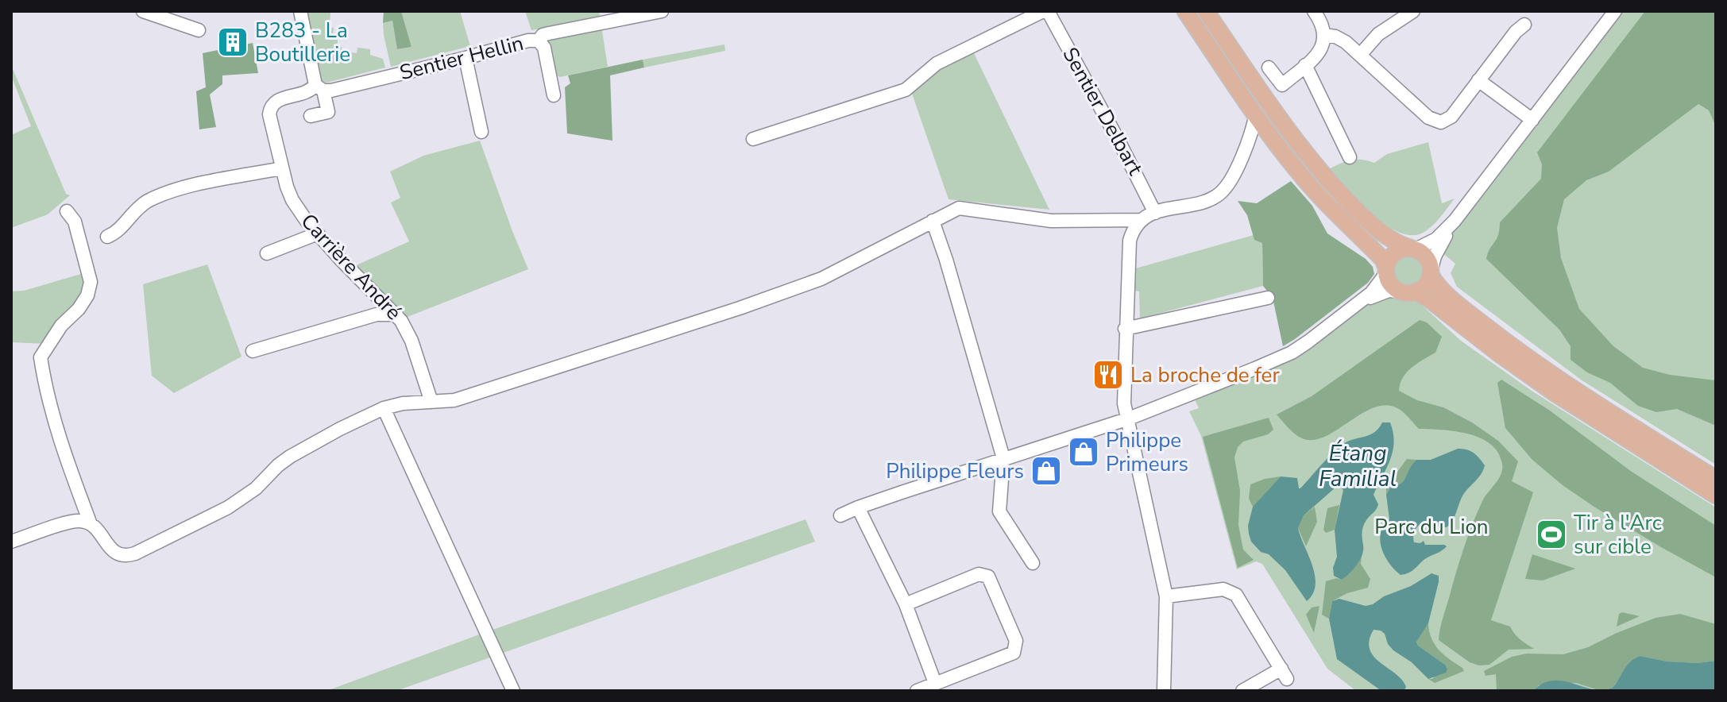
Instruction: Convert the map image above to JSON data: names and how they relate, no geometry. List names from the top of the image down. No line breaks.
{"streets":{"street":["Sentier Hellin","Sentier Delbart","Carrière André"]},"crossings":[["Sentier Hellin","Carrière André"]],"water":["Étang Familial"],"parks":["Parc du Lion"],"places":{"building":["B283 - La Boutillerie"],"restaurant":["La broche de fer"],"shop":["Philippe Primeurs","Philippe Fleurs"],"sports":["Tir à l'Arc sur cible"]}}
